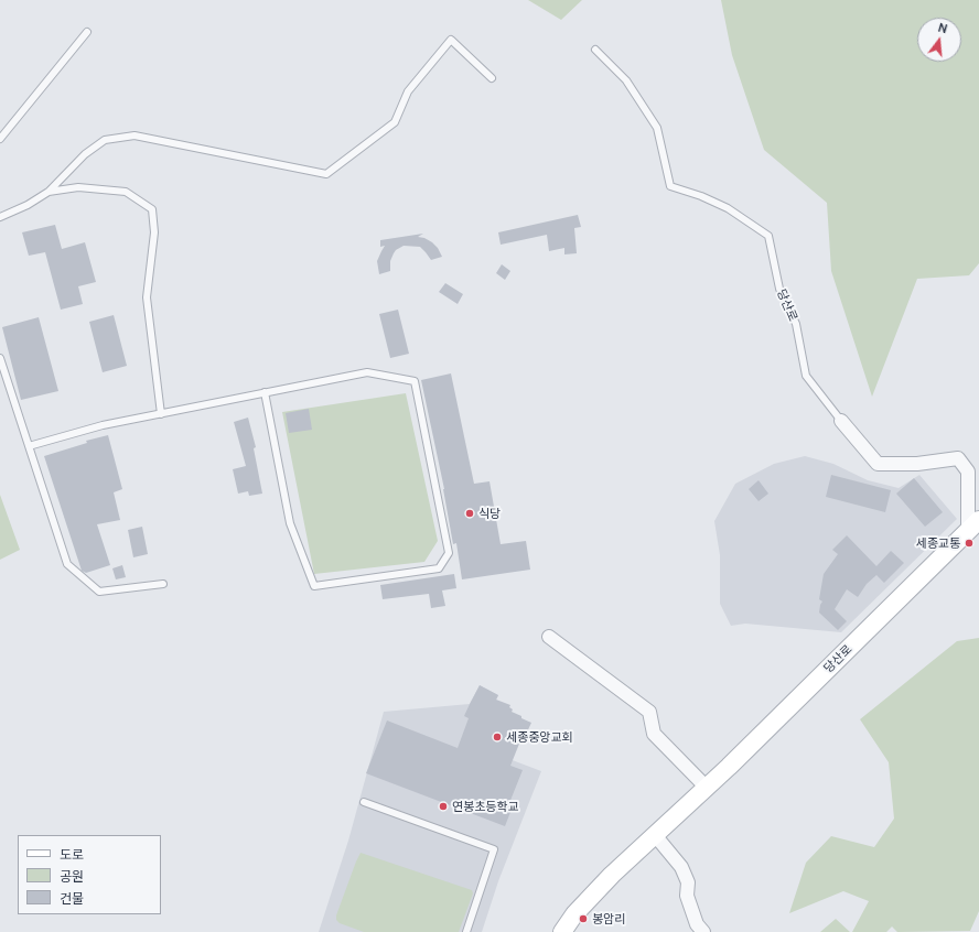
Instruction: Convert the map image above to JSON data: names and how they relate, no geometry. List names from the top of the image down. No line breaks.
{"streets":{"main road":["당산로"]},"places":["식당","세종교통","세종중앙교회","연봉초등학교","봉암리"],"legend":["도로","공원","건물"],"north":"top"}
